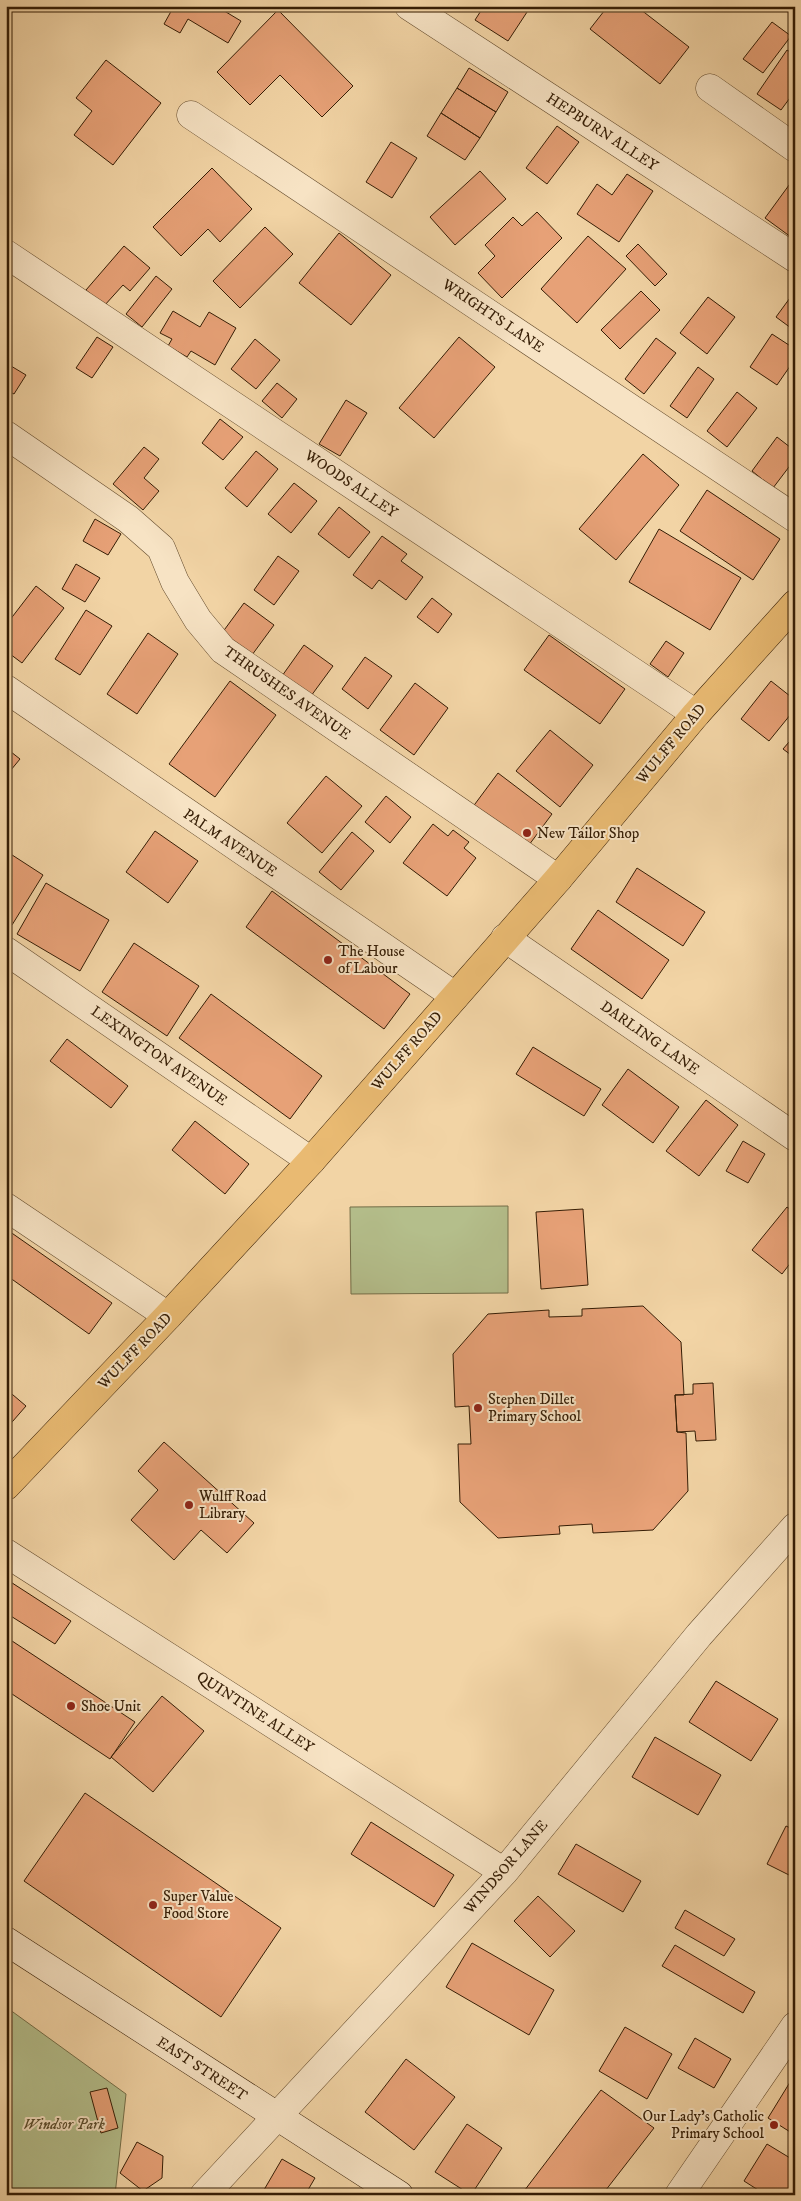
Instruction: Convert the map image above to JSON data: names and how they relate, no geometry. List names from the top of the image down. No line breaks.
{"streets":{"main road":["WULFF ROAD"],"street":["HEPBURN ALLEY","WRIGHTS LANE","WOODS ALLEY","THRUSHES AVENUE","PALM AVENUE","DARLING LANE","LEXINGTON AVENUE","QUINTINE ALLEY","WINDSOR LANE","EAST STREET"]},"crossings":[["WOODS ALLEY","WULFF ROAD"],["THRUSHES AVENUE","WULFF ROAD"],["WULFF ROAD","PALM AVENUE"],["WULFF ROAD","DARLING LANE"],["WULFF ROAD","LEXINGTON AVENUE"],["QUINTINE ALLEY","WINDSOR LANE"],["WINDSOR LANE","EAST STREET"]],"parks":["Windsor Park"],"places":["New Tailor Shop","The House of Labour","Stephen Dillet Primary School","Wulff Road Library","Shoe Unit","Super Value Food Store","Our Lady's Catholic Primary School"]}
